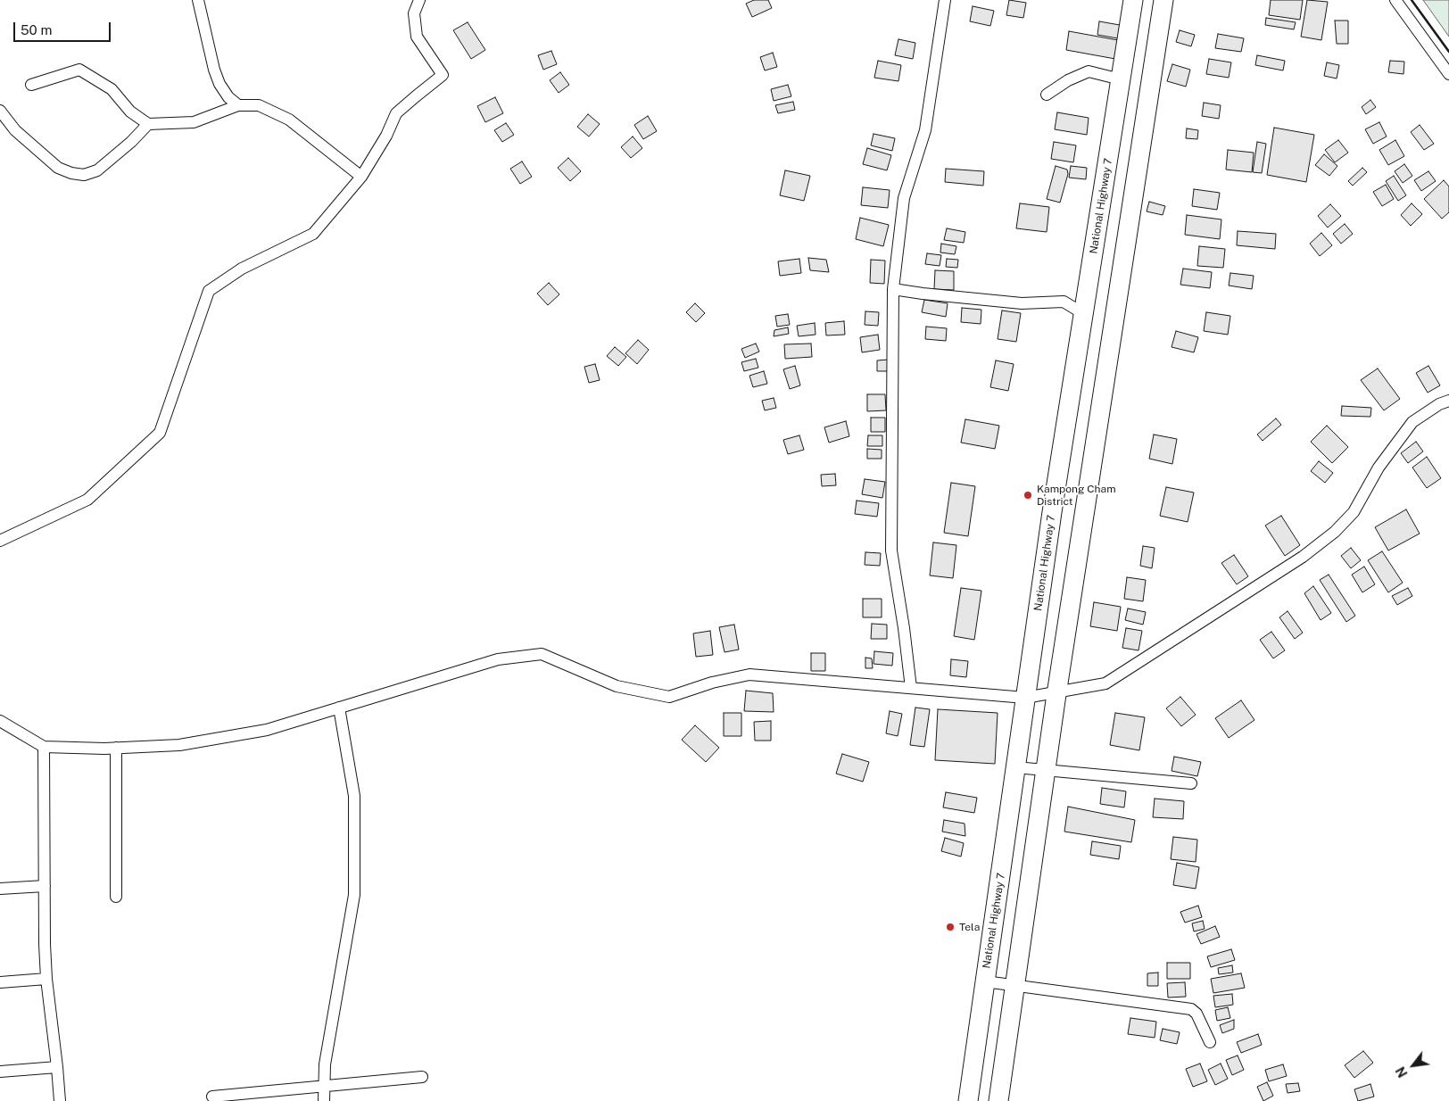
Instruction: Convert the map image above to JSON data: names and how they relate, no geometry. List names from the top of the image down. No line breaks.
{"streets":{"highway":["National Highway 7"]},"places":["Kampong Cham District","Tela"],"scale_bar":"50 m","north":"bottom left"}
